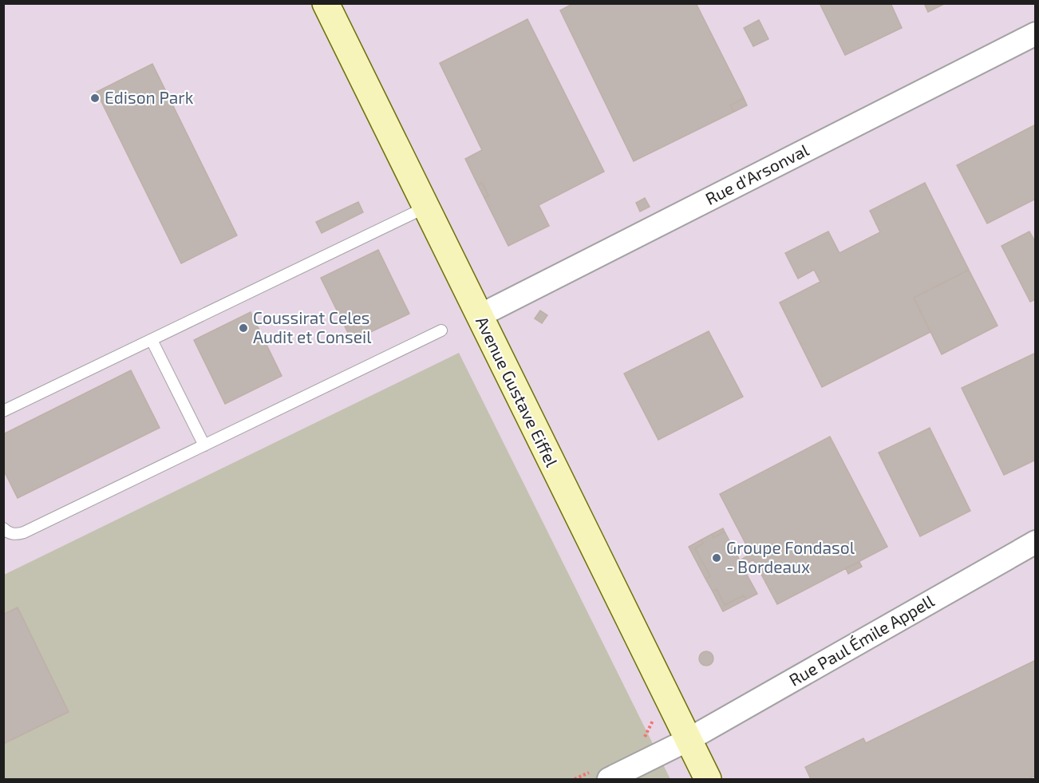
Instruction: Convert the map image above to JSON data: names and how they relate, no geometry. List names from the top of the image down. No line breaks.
{"streets":{"street":["Rue d'Arsonval","Avenue Gustave Eiffel","Rue Paul Émile Appell"]},"crossings":[["Rue d'Arsonval","Avenue Gustave Eiffel"],["Avenue Gustave Eiffel","Rue Paul Émile Appell"]],"places":["Edison Park","Coussirat Celes Audit et Conseil","Groupe Fondasol - Bordeaux"]}
